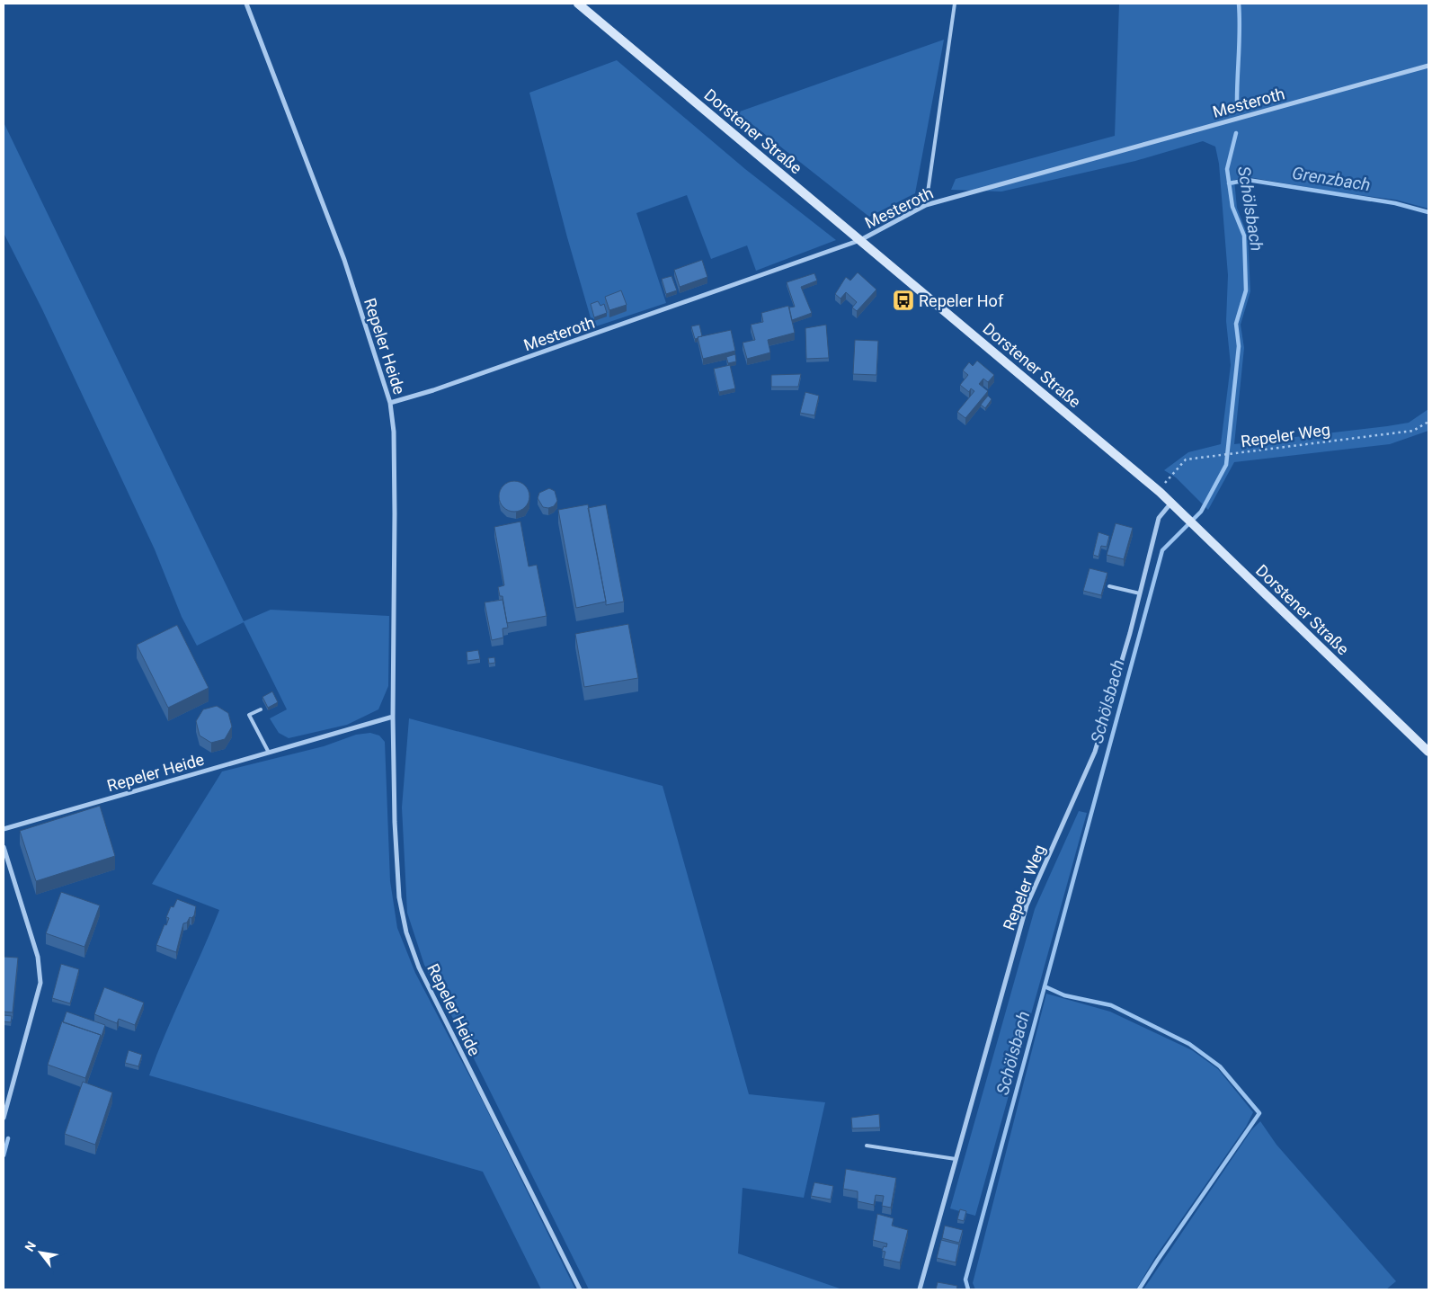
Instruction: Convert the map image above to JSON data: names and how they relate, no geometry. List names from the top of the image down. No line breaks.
{"streets":{"main road":["Dorstener Straße"],"street":["Mesteroth","Repeler Heide","Repeler Weg"]},"crossings":[["Mesteroth","Dorstener Straße"],["Mesteroth","Repeler Heide"],["Dorstener Straße","Repeler Weg"]],"water":["Grenzbach","Schölsbach"],"places":{"bus stop":["Repeler Hof"]},"north":"top left"}
